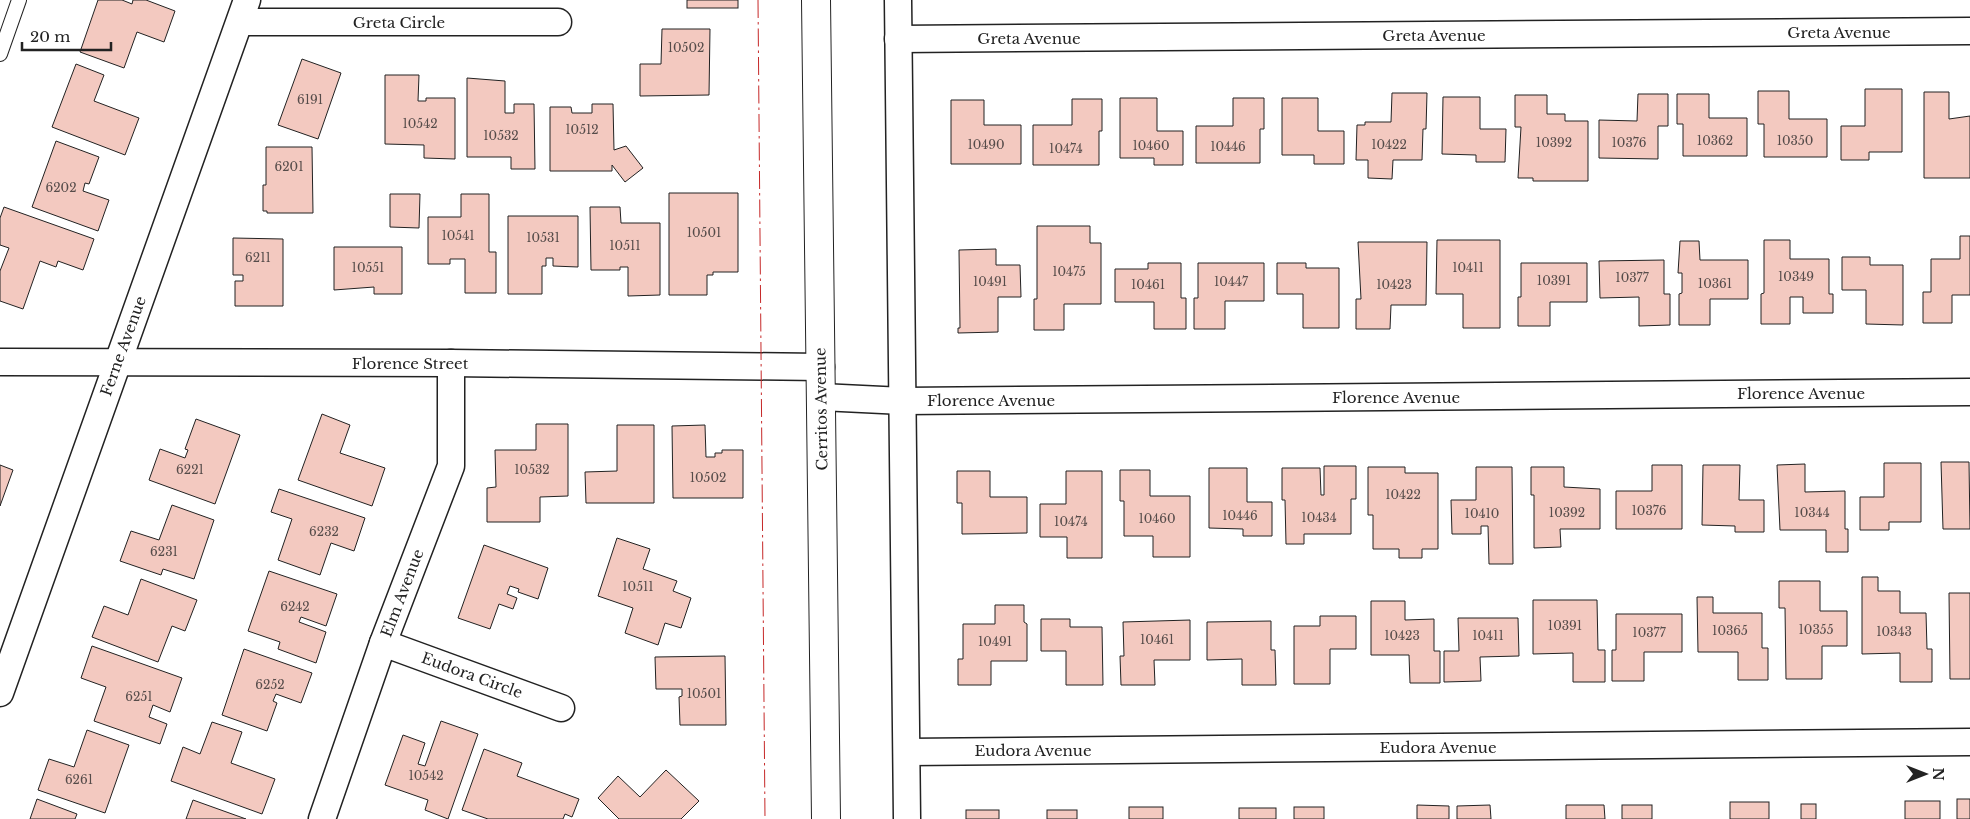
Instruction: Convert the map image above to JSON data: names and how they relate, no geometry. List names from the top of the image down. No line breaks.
{"streets":{"main road":["Cerritos Avenue"],"street":["Greta Circle","Greta Avenue","Ferne Avenue","Florence Street","Florence Avenue","Elm Avenue","Eudora Circle","Eudora Avenue"]},"crossings":[["Greta Circle","Ferne Avenue"],["Ferne Avenue","Florence Street"],["Florence Street","Cerritos Avenue"],["Florence Street","Elm Avenue"],["Florence Avenue","Cerritos Avenue"],["Elm Avenue","Eudora Circle"]],"house_numbers":["10502","6191","10542","10512","10532","10362","10350","10392","10376","10490","10422","10460","10446","10474","6201","6202","10501","10541","10531","10511","6211","10551","10411","10475","10349","10377","10391","10491","10447","10361","10461","10423","6221","10532","10502","10422","10376","10392","10344","10410","10446","10434","10460","10474","6232","6231","10511","6242","10391","10355","10365","10343","10377","10423","10411","10461","10491","6252","10501","6251","10542","6261"],"scale_bar":"20 m","north":"right"}
